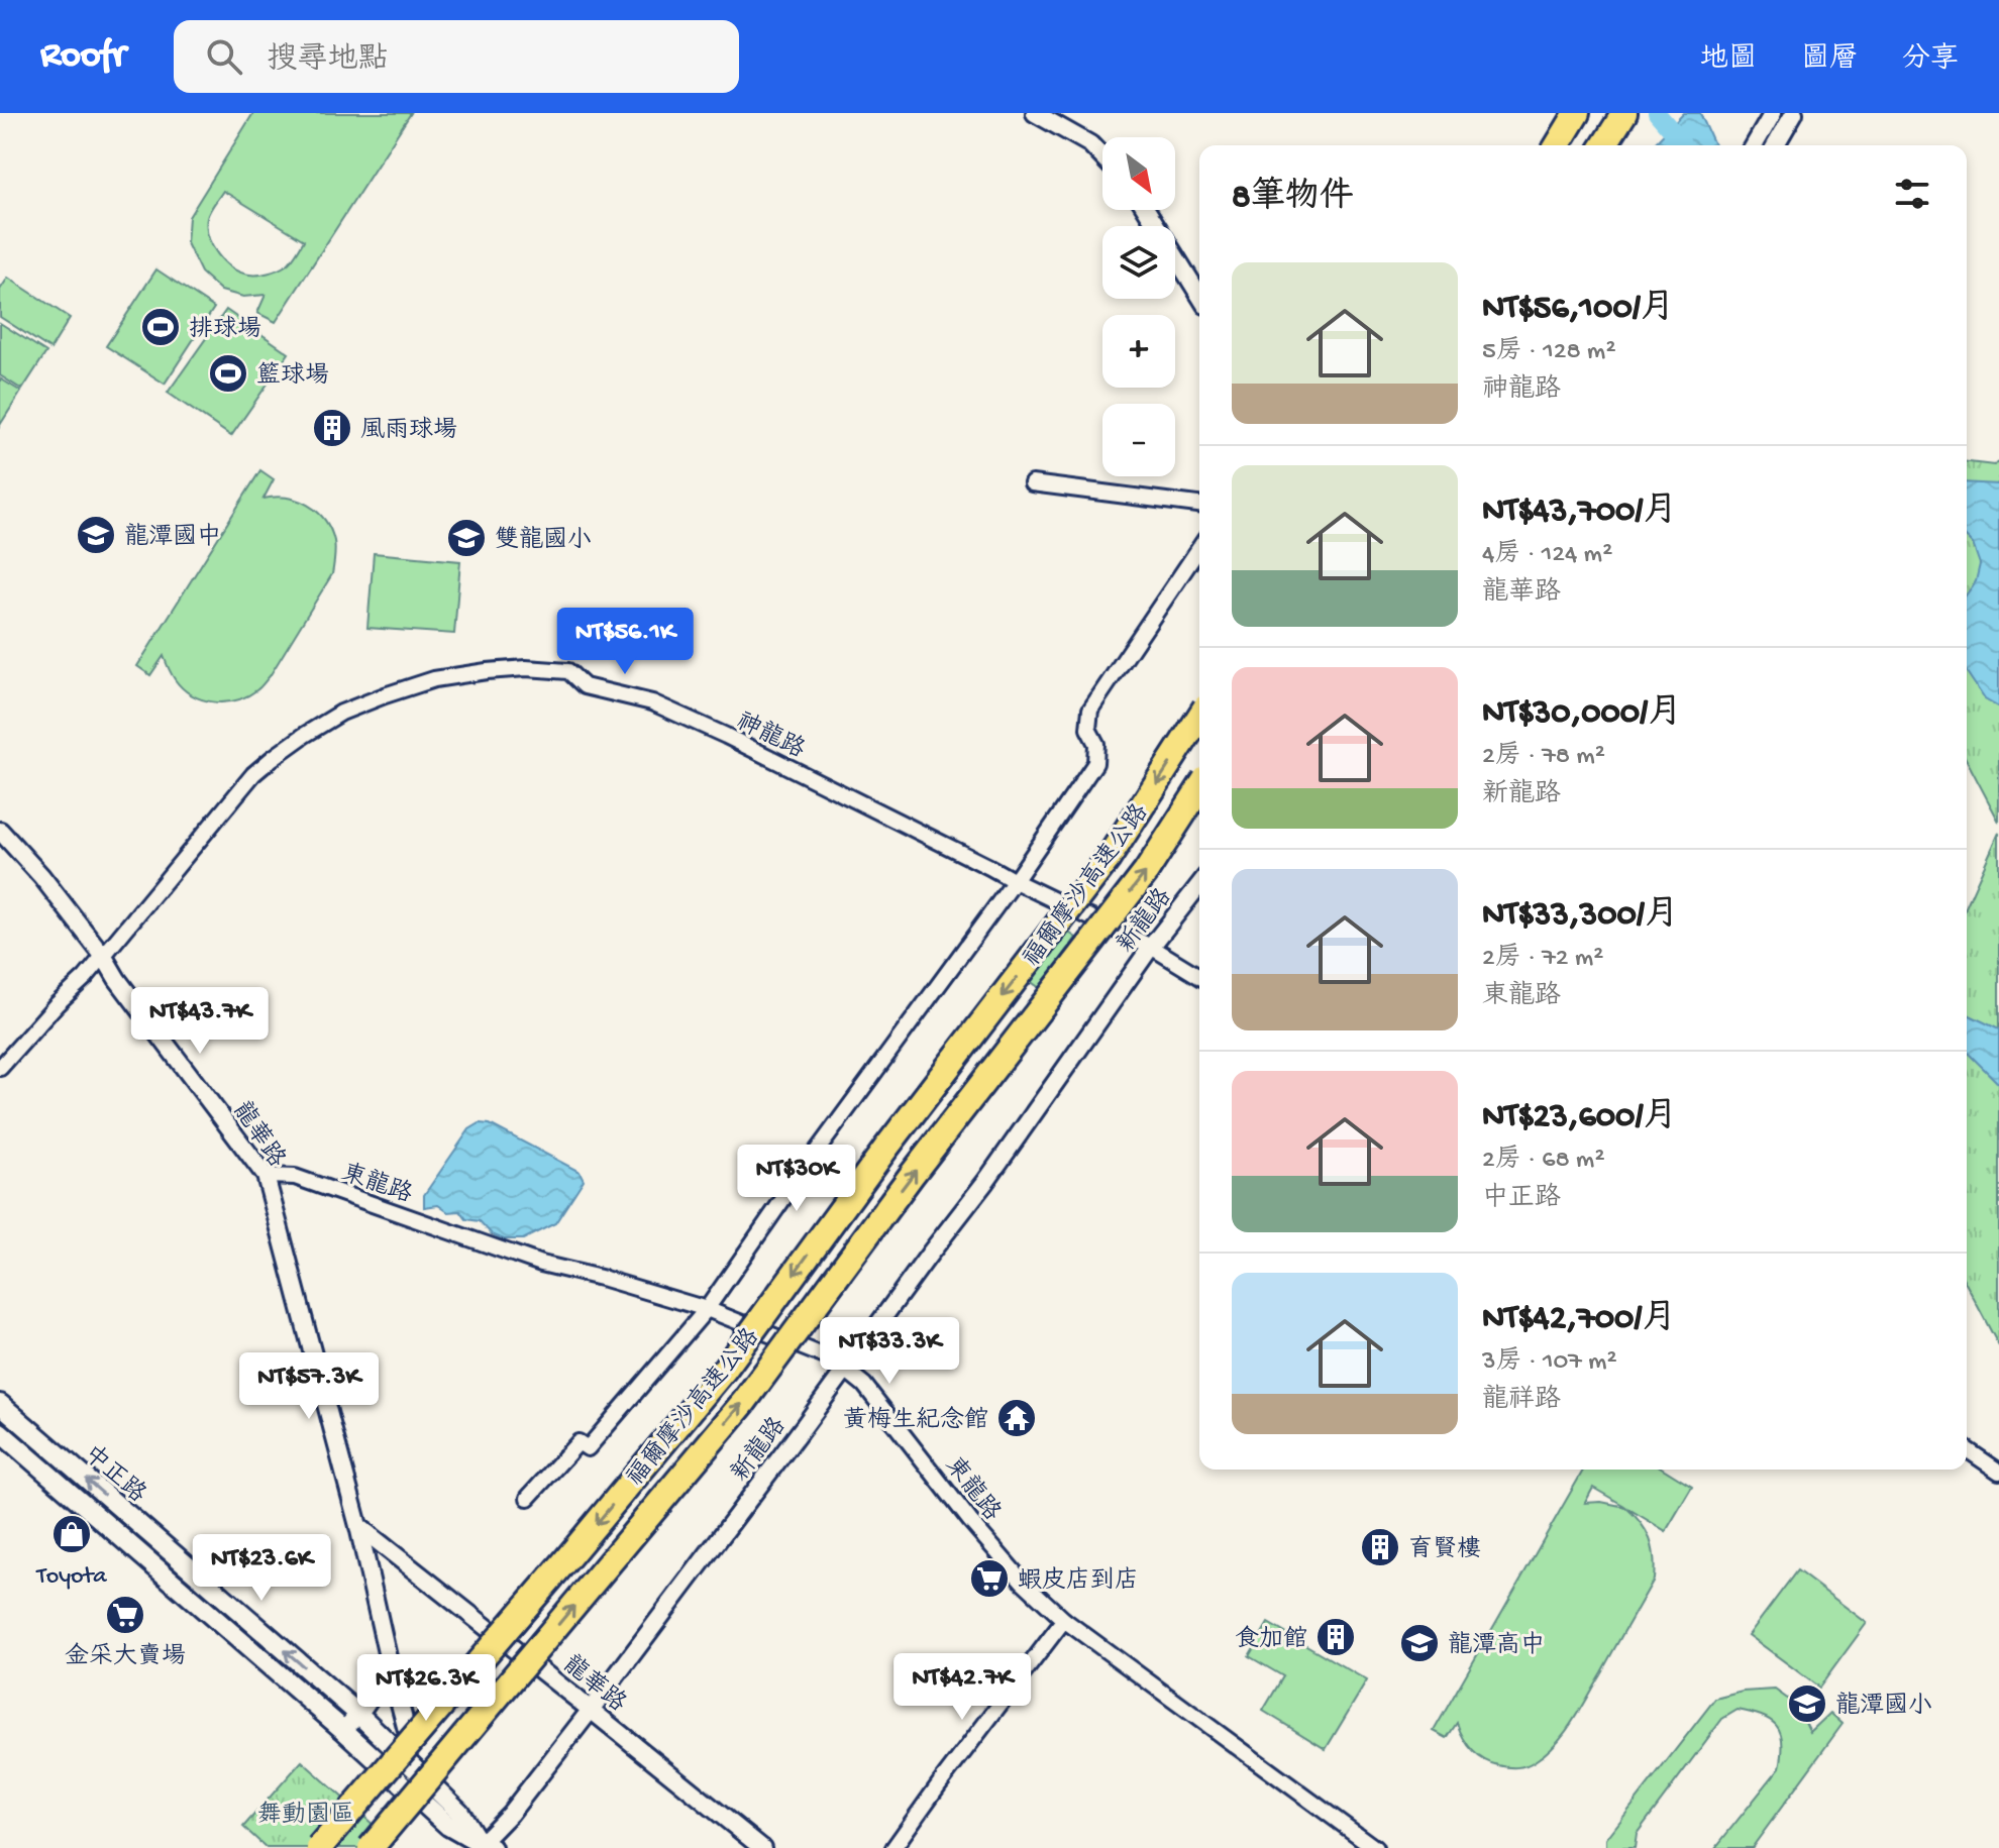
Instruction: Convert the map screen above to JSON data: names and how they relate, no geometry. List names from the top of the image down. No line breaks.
{"streets":{"highway":["福爾摩沙高速公路"],"main road":["中正路"],"street":["神龍路","新龍路","龍華路","東龍路"]},"crossings":[["神龍路","新龍路"],["神龍路","龍華路"],["新龍路","龍華路"],["新龍路","東龍路"],["新龍路","中正路"],["龍華路","東龍路"],["龍華路","中正路"]],"parks":["舞動園區"],"places":{"sports":["排球場","籃球場"],"building":["風雨球場","育賢樓","食加館"],"school or university":["龍潭國中","雙龍國小","龍潭高中","龍潭國小"],"temple":["黃梅生紀念館"],"shop":["Toyota"],"supermarket":["蝦皮店到店","金采大賣場"]},"north":"bottom right","page":{"header":"Roofr","search":"搜尋地點","nav":["地圖","圖層","分享"],"map_buttons":["+","−"],"heading":"8筆物件","list":[{"name":"NT$56,100/月","note":"5房 · 128 m² · 神龍路"},{"name":"NT$43,700/月","note":"4房 · 124 m² · 龍華路"},{"name":"NT$30,000/月","note":"2房 · 78 m² · 新龍路"},{"name":"NT$33,300/月","note":"2房 · 72 m² · 東龍路"},{"name":"NT$23,600/月","note":"2房 · 68 m² · 中正路"},{"name":"NT$42,700/月","note":"3房 · 107 m² · 龍祥路"}],"price":["NT$56.1K","NT$43.7K","NT$30K","NT$33.3K","NT$57.3K","NT$23.6K","NT$42.7K","NT$26.3K"]}}
